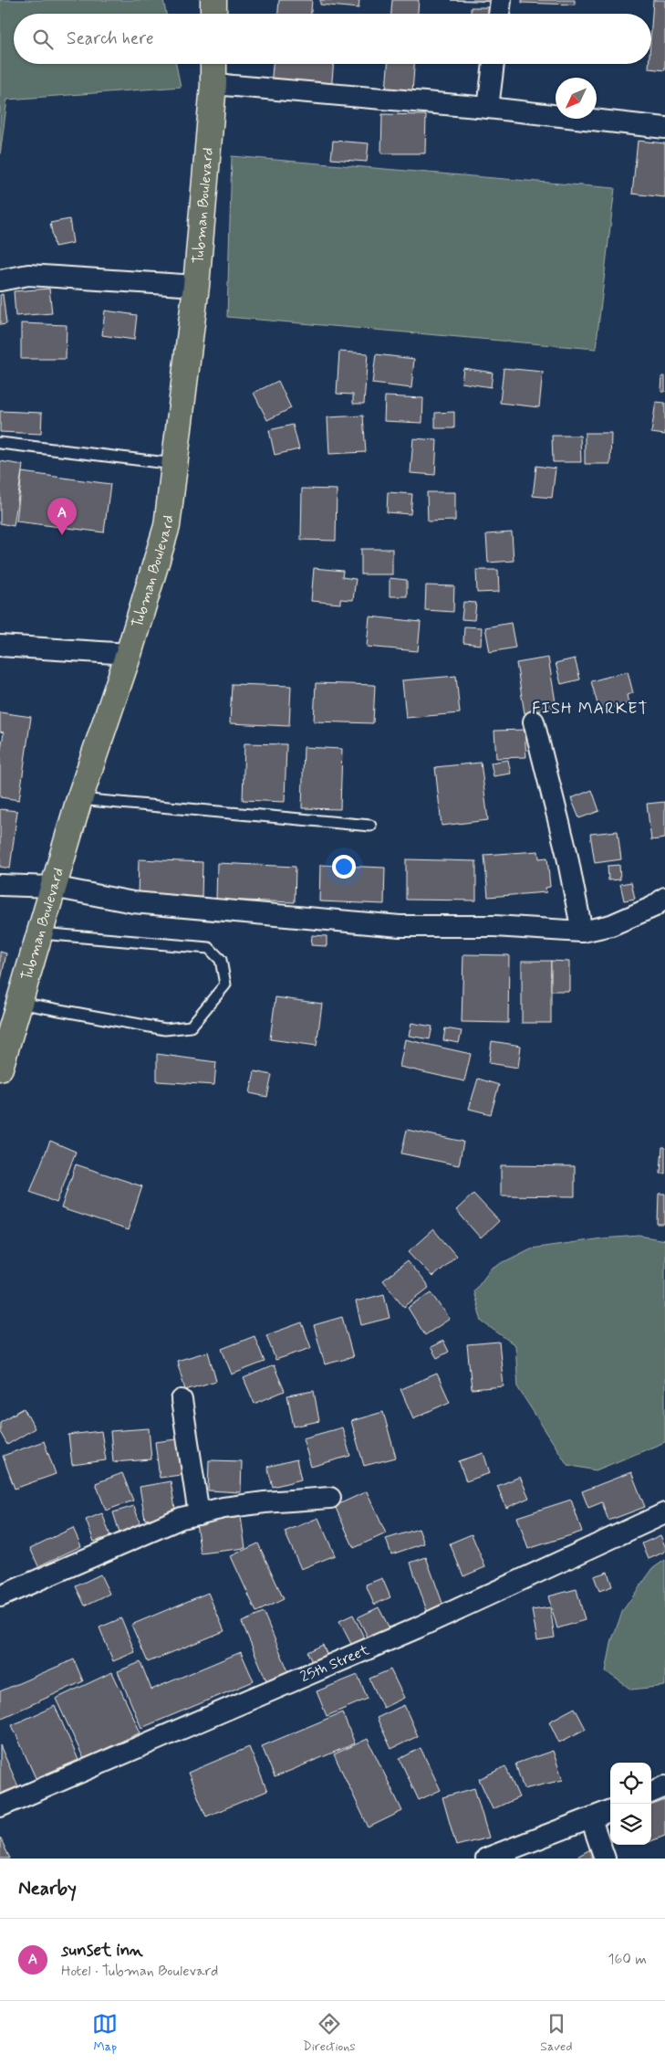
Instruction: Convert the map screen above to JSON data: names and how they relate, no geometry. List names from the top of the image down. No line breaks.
{"streets":{"highway":["Tubman Boulevard"],"street":["25th Street"]},"districts":["FISH MARKET"],"north":"bottom left","page":{"search":"Search here","pins":"A","heading":"Nearby","list":[{"mark":"A","name":"sunset inn","note":"Hotel · Tubman Boulevard","value":"160 m"}],"nav":["Map","Directions","Saved"]}}
